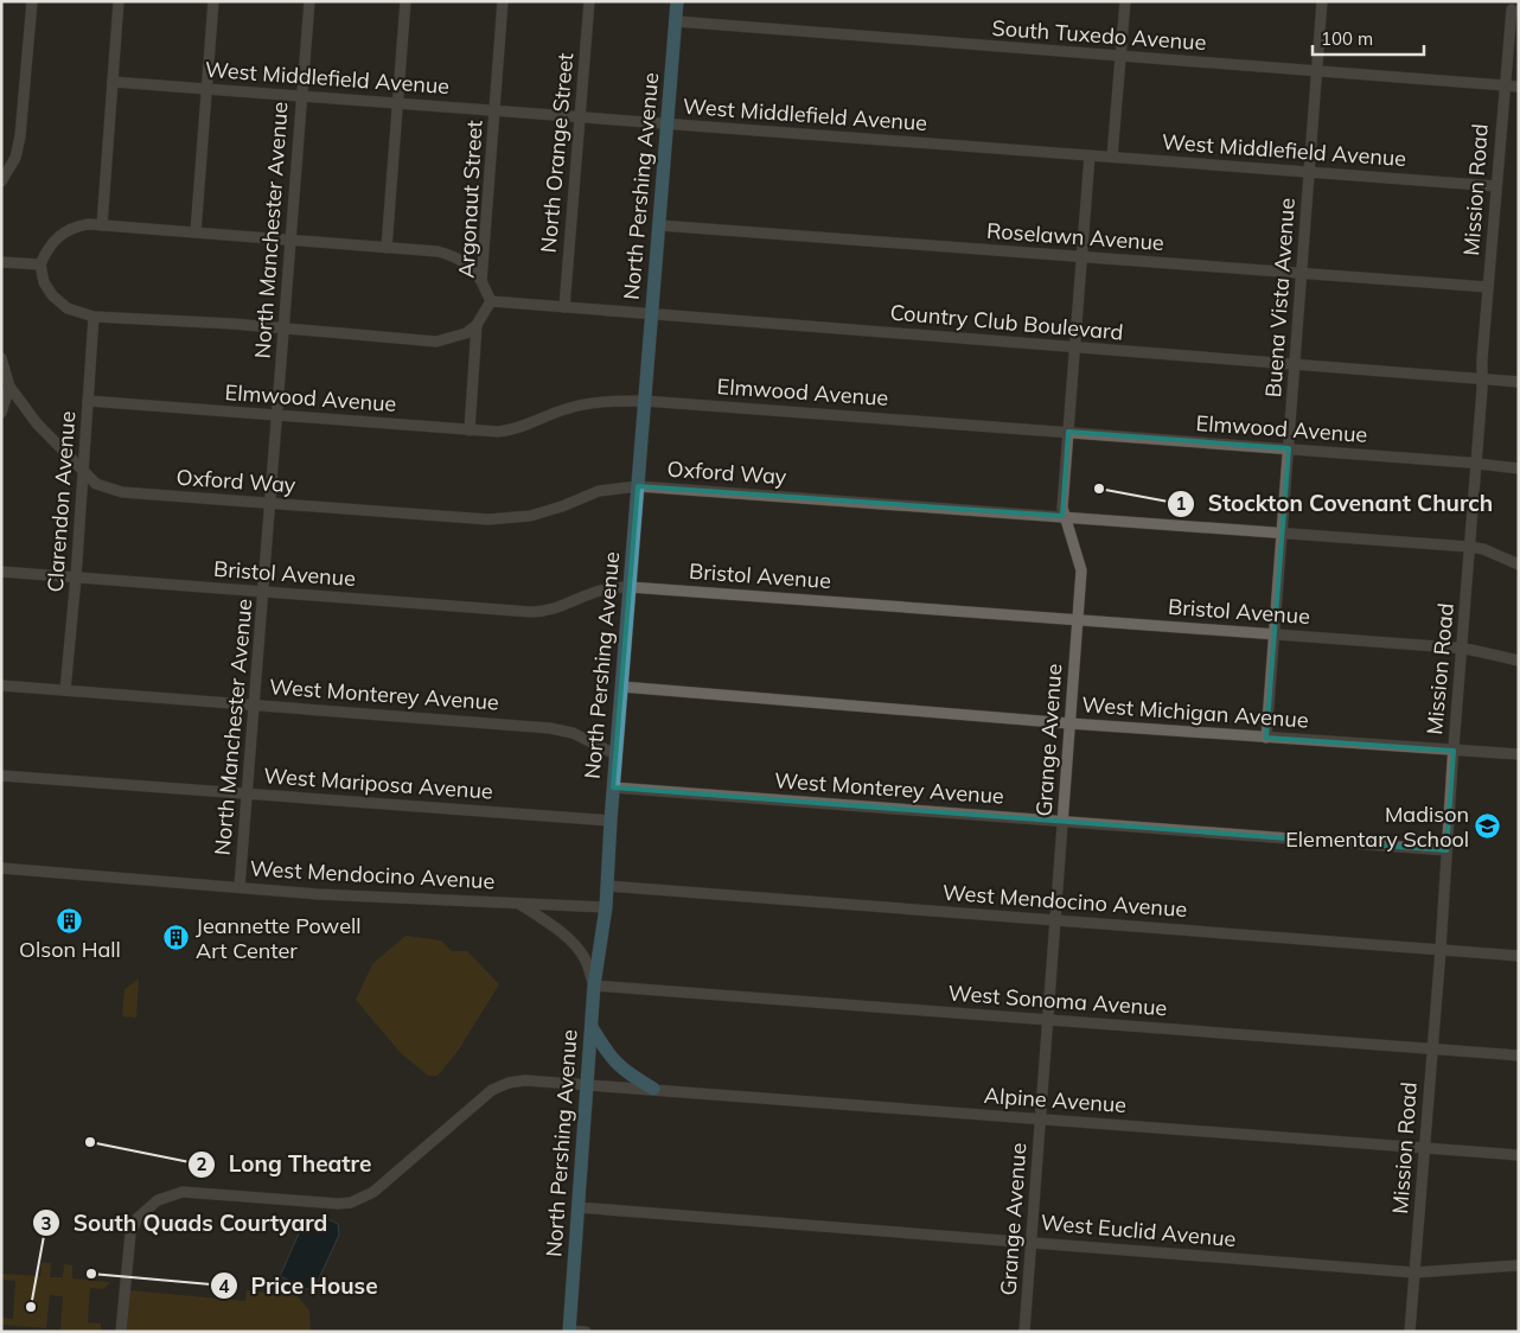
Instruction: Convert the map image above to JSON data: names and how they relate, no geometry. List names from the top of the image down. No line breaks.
{"streets":{"main road":["North Pershing Avenue"],"street":["South Tuxedo Avenue","West Middlefield Avenue","North Orange Street","Mission Road","Argonaut Street","North Manchester Avenue","Roselawn Avenue","Buena Vista Avenue","Country Club Boulevard","Elmwood Avenue","Oxford Way","Clarendon Avenue","Bristol Avenue","West Monterey Avenue","West Michigan Avenue","Grange Avenue","West Mariposa Avenue","West Mendocino Avenue","West Sonoma Avenue","Alpine Avenue","West Euclid Avenue"]},"crossings":[["South Tuxedo Avenue","North Pershing Avenue"],["South Tuxedo Avenue","Mission Road"],["South Tuxedo Avenue","Buena Vista Avenue"],["West Middlefield Avenue","North Orange Street"],["West Middlefield Avenue","North Pershing Avenue"],["West Middlefield Avenue","Mission Road"],["West Middlefield Avenue","Argonaut Street"],["West Middlefield Avenue","North Manchester Avenue"],["West Middlefield Avenue","Buena Vista Avenue"],["West Middlefield Avenue","Grange Avenue"],["North Orange Street","Country Club Boulevard"],["North Pershing Avenue","Roselawn Avenue"],["North Pershing Avenue","Country Club Boulevard"],["North Pershing Avenue","Elmwood Avenue"],["North Pershing Avenue","Oxford Way"],["North Pershing Avenue","Bristol Avenue"],["North Pershing Avenue","West Monterey Avenue"],["North Pershing Avenue","West Michigan Avenue"],["North Pershing Avenue","West Mariposa Avenue"],["North Pershing Avenue","West Mendocino Avenue"],["North Pershing Avenue","West Sonoma Avenue"],["North Pershing Avenue","Alpine Avenue"],["North Pershing Avenue","West Euclid Avenue"],["Mission Road","Roselawn Avenue"],["Mission Road","Country Club Boulevard"],["Mission Road","Elmwood Avenue"],["Mission Road","Oxford Way"],["Mission Road","Bristol Avenue"],["Mission Road","West Monterey Avenue"],["Mission Road","West Michigan Avenue"],["Mission Road","West Mendocino Avenue"],["Mission Road","West Sonoma Avenue"],["Mission Road","Alpine Avenue"],["Mission Road","West Euclid Avenue"],["Argonaut Street","Country Club Boulevard"],["Argonaut Street","Elmwood Avenue"],["North Manchester Avenue","Elmwood Avenue"],["North Manchester Avenue","Oxford Way"],["North Manchester Avenue","Bristol Avenue"],["North Manchester Avenue","West Monterey Avenue"],["North Manchester Avenue","West Mariposa Avenue"],["North Manchester Avenue","West Mendocino Avenue"],["Roselawn Avenue","Buena Vista Avenue"],["Roselawn Avenue","Grange Avenue"],["Buena Vista Avenue","Country Club Boulevard"],["Buena Vista Avenue","Elmwood Avenue"],["Buena Vista Avenue","Oxford Way"],["Buena Vista Avenue","Bristol Avenue"],["Buena Vista Avenue","West Michigan Avenue"],["Country Club Boulevard","Grange Avenue"],["Elmwood Avenue","Clarendon Avenue"],["Elmwood Avenue","Grange Avenue"],["Oxford Way","Clarendon Avenue"],["Oxford Way","Grange Avenue"],["Clarendon Avenue","Bristol Avenue"],["Clarendon Avenue","West Monterey Avenue"],["Bristol Avenue","Grange Avenue"],["West Monterey Avenue","Grange Avenue"],["West Michigan Avenue","Grange Avenue"],["Grange Avenue","West Mendocino Avenue"],["Grange Avenue","West Sonoma Avenue"],["Grange Avenue","Alpine Avenue"],["Grange Avenue","West Euclid Avenue"],["West Mendocino Avenue","West Sonoma Avenue"]],"places":{"other":["Stockton Covenant Church","Long Theatre","Price House","South Quads Courtyard"],"school or university":["Madison Elementary School"],"building":["Olson Hall","Jeannette Powell Art Center"]},"scale_bar":"100 m"}
